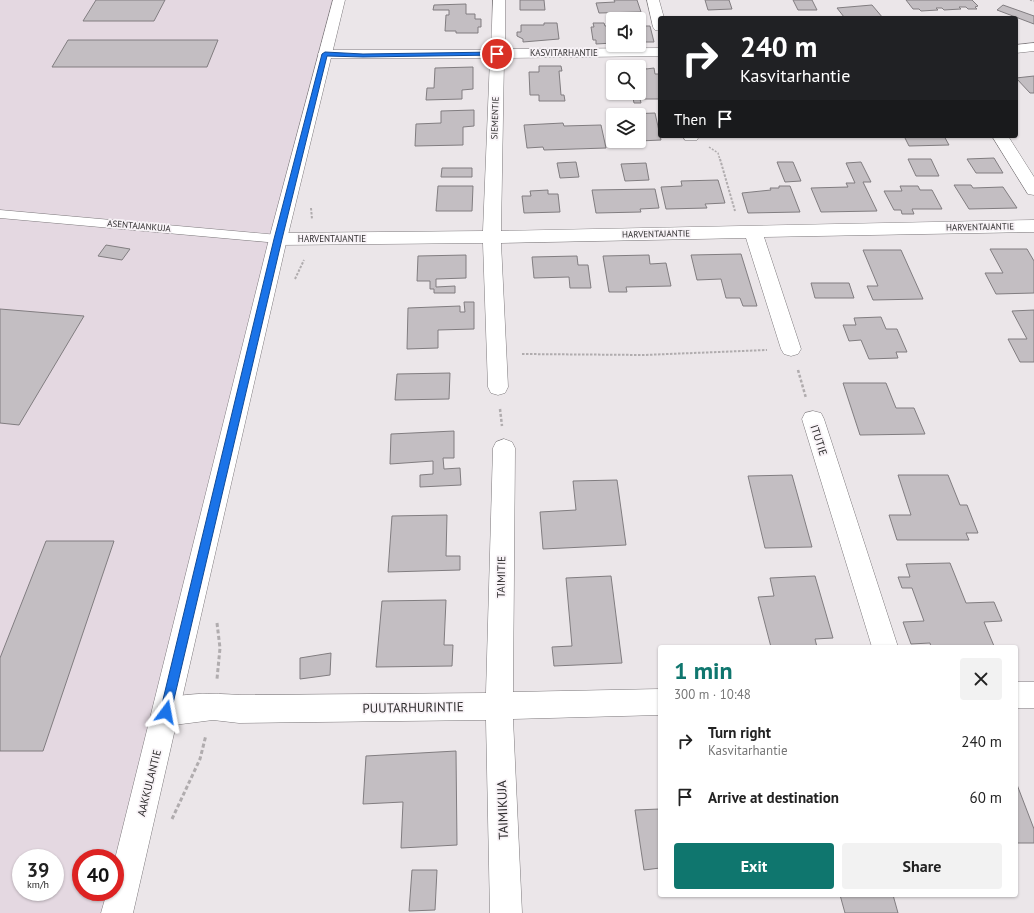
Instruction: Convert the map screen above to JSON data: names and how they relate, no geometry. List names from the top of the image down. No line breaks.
{"streets":{"street":["KASVITARHANTIE","SIEMENTIE","HARVENTAJANTIE","ITUTIE","TAIMITIE","PUUTARHURINTIE","AAKKULANTIE","TAIMIKUJA"],"lane":["ASENTAJANKUJA"]},"crossings":[["KASVITARHANTIE","SIEMENTIE"],["KASVITARHANTIE","AAKKULANTIE"],["SIEMENTIE","HARVENTAJANTIE"],["ASENTAJANKUJA","HARVENTAJANTIE"],["ASENTAJANKUJA","AAKKULANTIE"],["HARVENTAJANTIE","AAKKULANTIE"],["TAIMITIE","PUUTARHURINTIE"],["TAIMITIE","TAIMIKUJA"],["PUUTARHURINTIE","AAKKULANTIE"],["PUUTARHURINTIE","TAIMIKUJA"]],"page":{"turn":["240 m","Kasvitarhantie"],"then":"Then","heading":["1 min","300 m · 10:48"],"list":[{"name":"Turn right","note":"Kasvitarhantie","value":"240 m"},{"name":"Arrive at destination","value":"60 m"}],"buttons":["Exit","Share"],"speed":"39 km/h","limit":"40"}}
